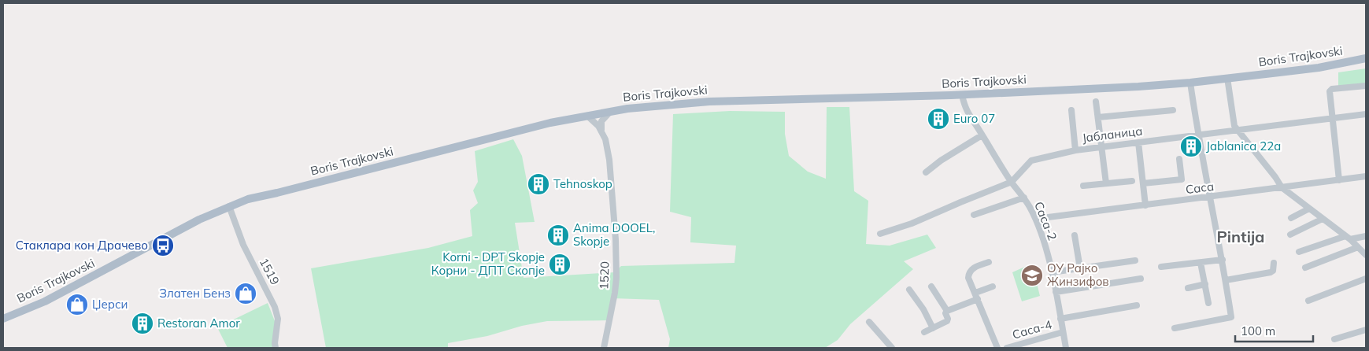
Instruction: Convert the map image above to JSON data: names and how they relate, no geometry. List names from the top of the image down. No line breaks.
{"streets":{"main road":["Boris Trajkovski"],"street":["Јабланица","Саса","Саса-2","1519","1520","Саса-4"]},"crossings":[["Boris Trajkovski","Саса-2"],["Boris Trajkovski","1519"],["Boris Trajkovski","1520"],["Јабланица","Саса-2"],["Саса","Саса-2"],["Саса-2","Саса-4"]],"districts":["Pintija"],"places":{"building":["Euro 07","Jablanica 22a","Tehnoskop","Anima DOOEL, Skopje","Korni - DPT Skopje Корни - ДПТ Скопје","Restoran Amor"],"bus stop":["Стаклара кон Драчево"],"school or university":["ОУ Рајко Жинзифов"],"shop":["Златен Бенз","Џерси"]},"scale_bar":"100 m"}
